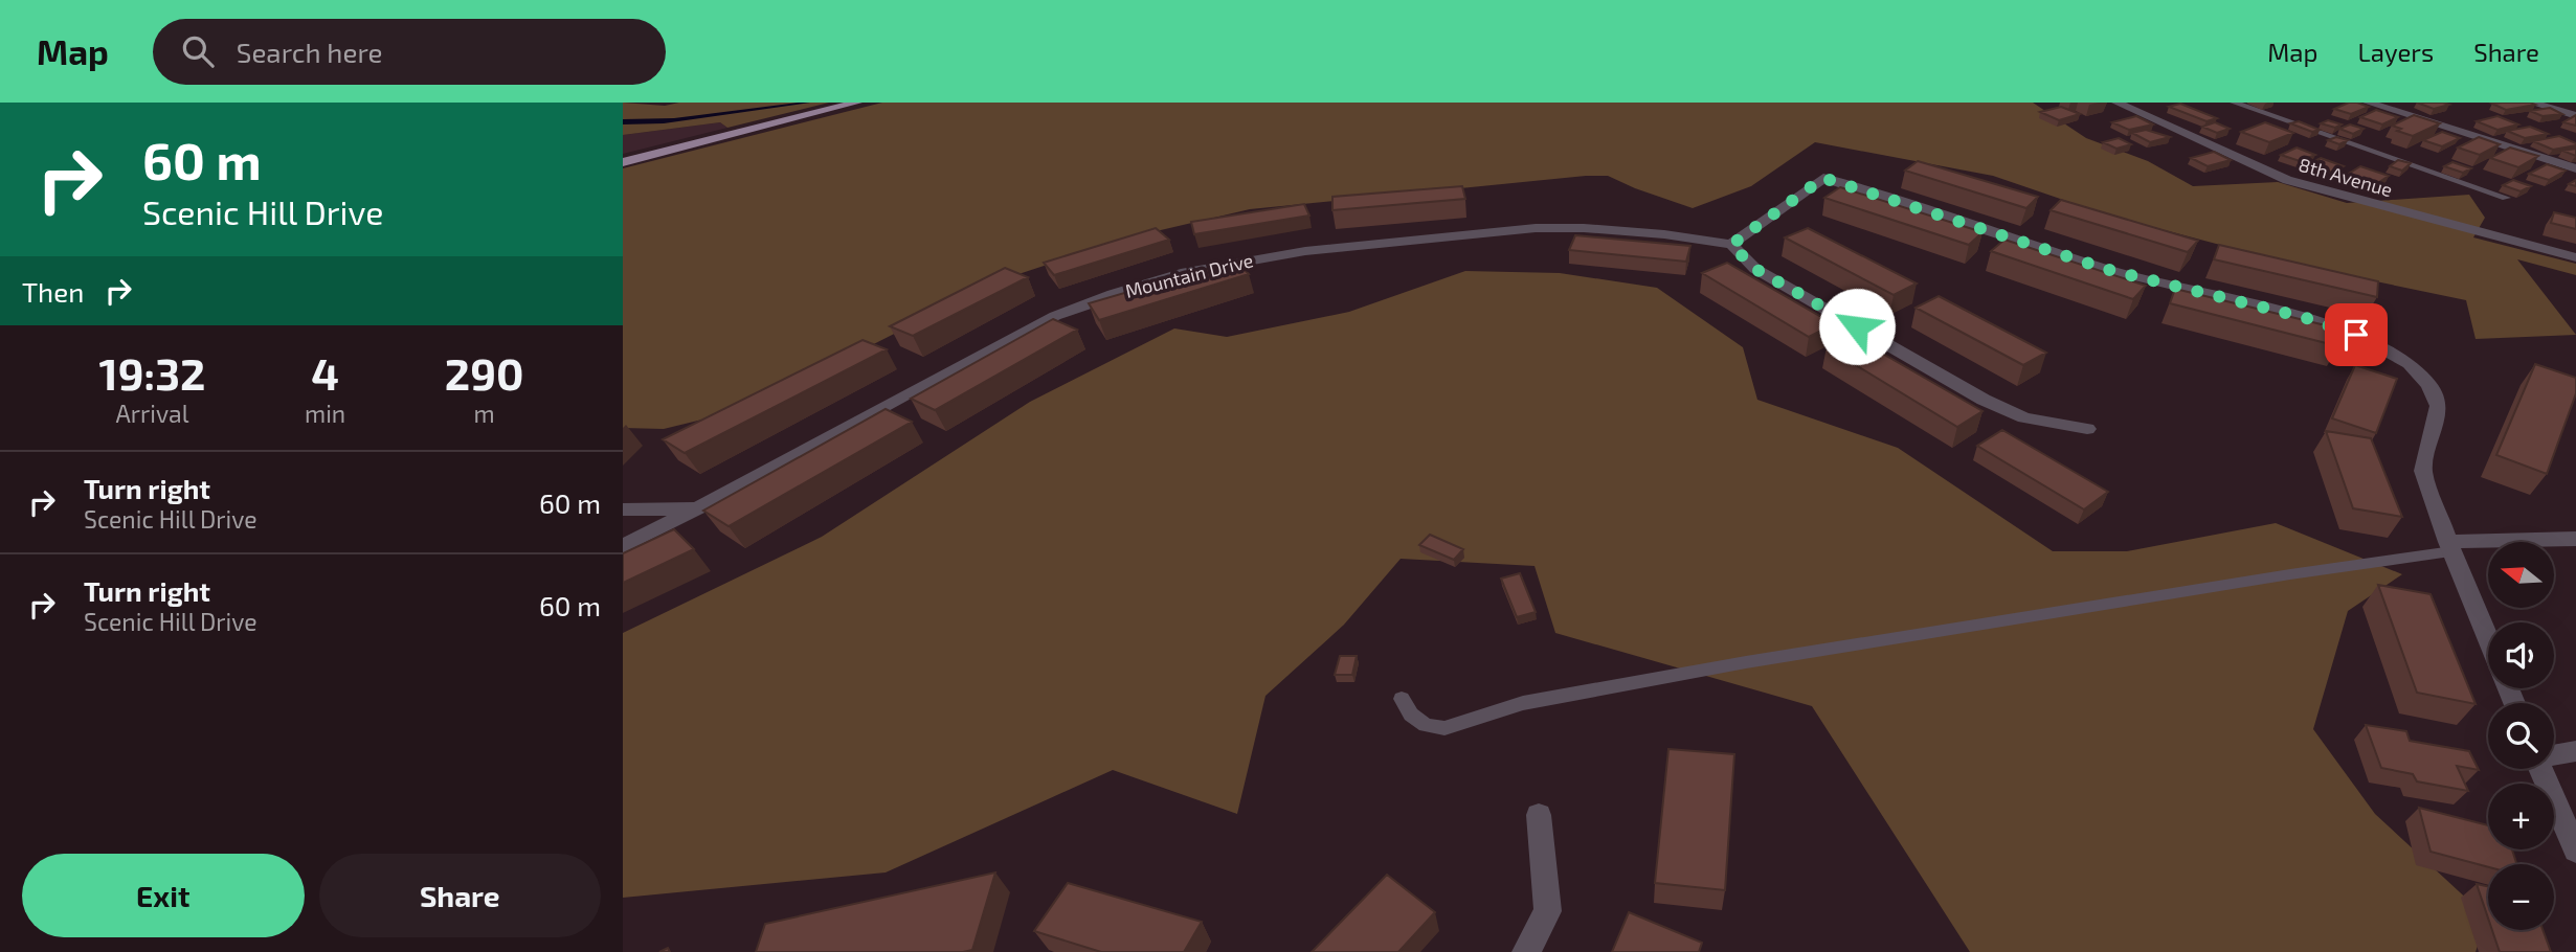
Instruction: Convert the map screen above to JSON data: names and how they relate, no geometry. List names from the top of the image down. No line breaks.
{"streets":{"street":["8th Avenue","Mountain Drive"]},"north":"left","page":{"header":"Map","search":"Search here","nav":["Map","Layers","Share"],"turn":["60 m","Scenic Hill Drive"],"then":"Then","eta":["19:32","Arrival","4","min","290","m"],"list":[{"name":"Turn right","note":"Scenic Hill Drive","value":"60 m"},{"name":"Turn right","note":"Scenic Hill Drive","value":"60 m"}],"map_buttons":["+","−"],"buttons":["Exit","Share"]}}
